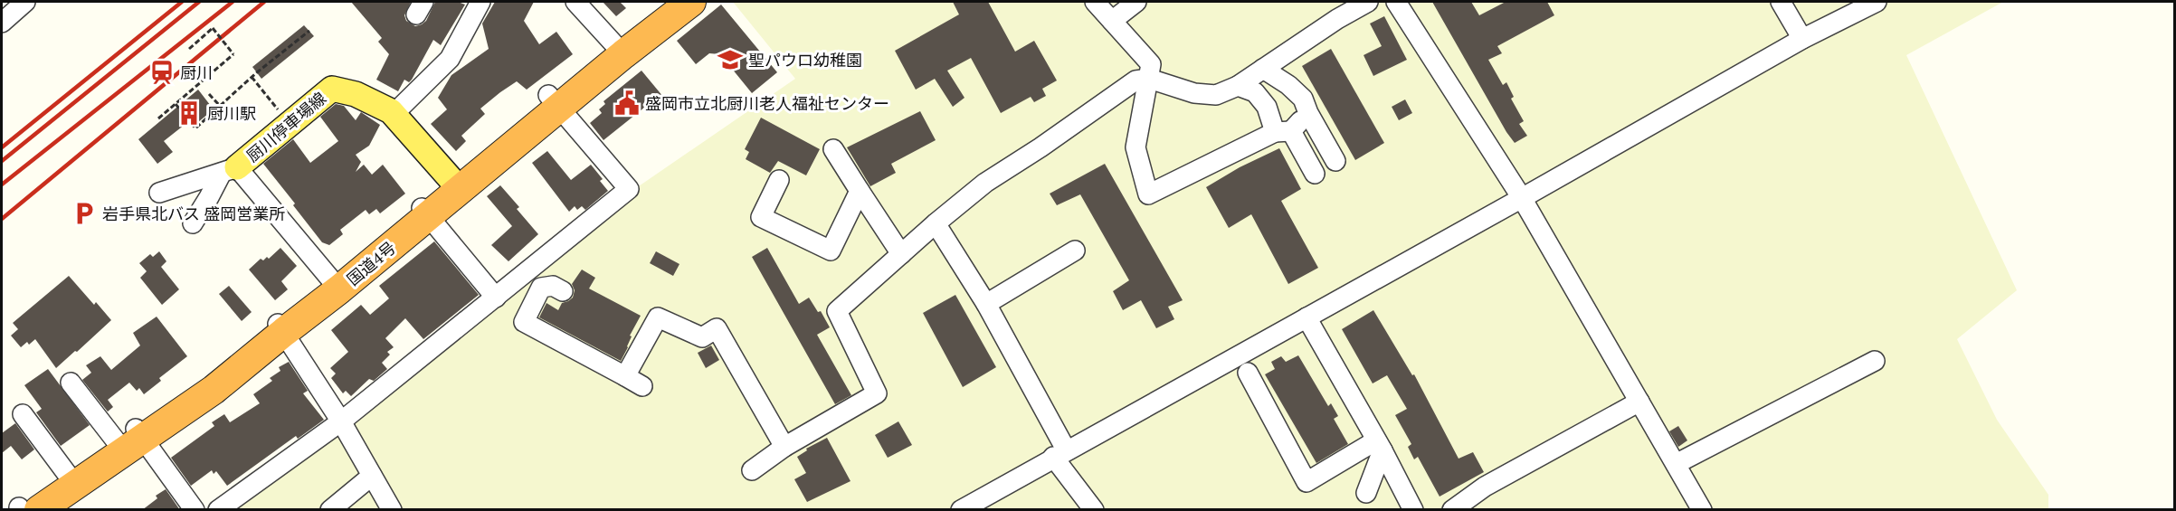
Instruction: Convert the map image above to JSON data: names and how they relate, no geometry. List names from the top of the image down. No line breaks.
{"streets":{"highway":["国道4号"],"main road":["厨川停車場線"]},"crossings":[["厨川停車場線","国道4号"]],"places":{"school or university":["聖パウロ幼稚園"],"station":["厨川"],"public building":["盛岡市立北厨川老人福祉センター"],"building":["厨川駅"],"parking":["岩手県北バス 盛岡営業所"]}}
